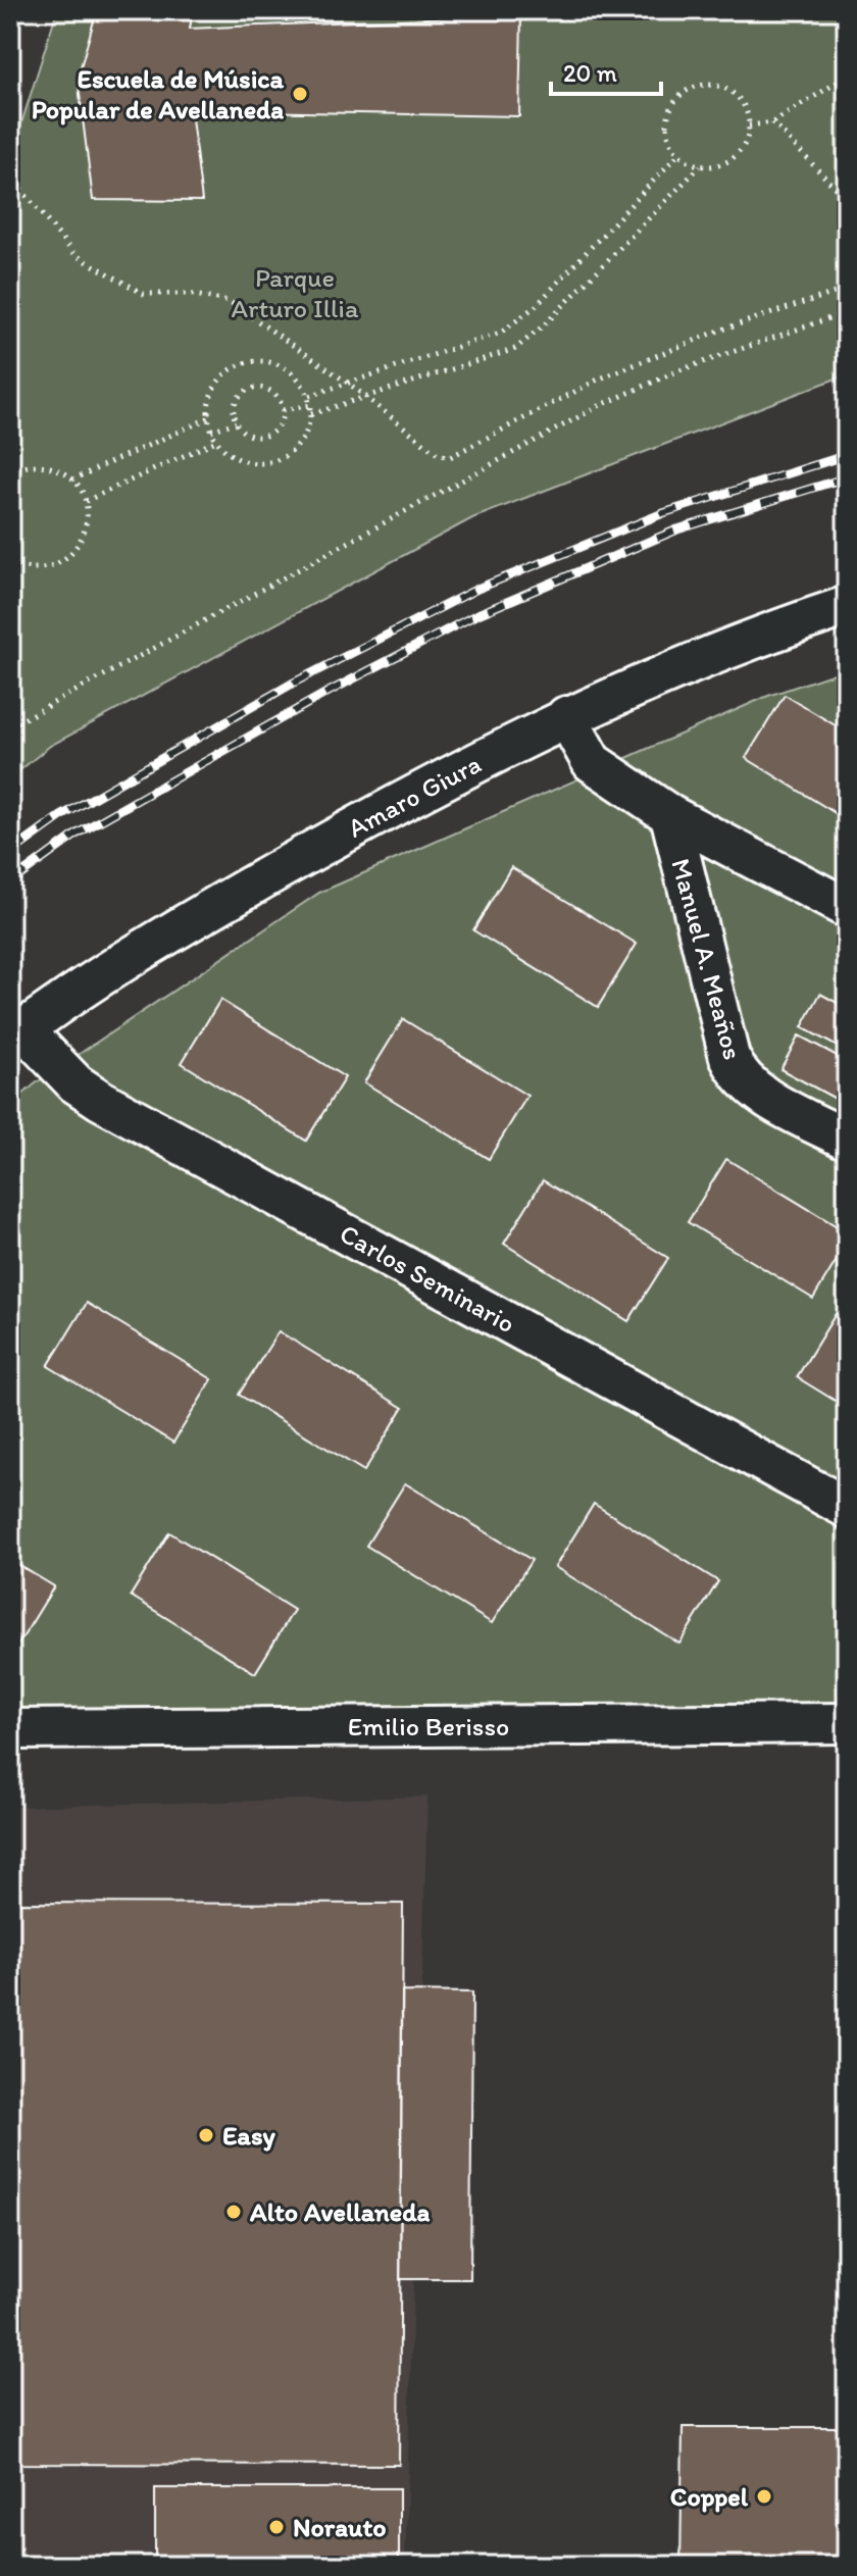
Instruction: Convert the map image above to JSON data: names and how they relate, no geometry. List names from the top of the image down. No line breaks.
{"streets":{"street":["Amaro Giura","Manuel A. Meaños","Carlos Seminario","Emilio Berisso"]},"crossings":[["Amaro Giura","Carlos Seminario"]],"parks":["Parque Arturo Illia"],"places":["Escuela de Música Popular de Avellaneda","Easy","Alto Avellaneda","Coppel","Norauto"],"scale_bar":"20 m"}
